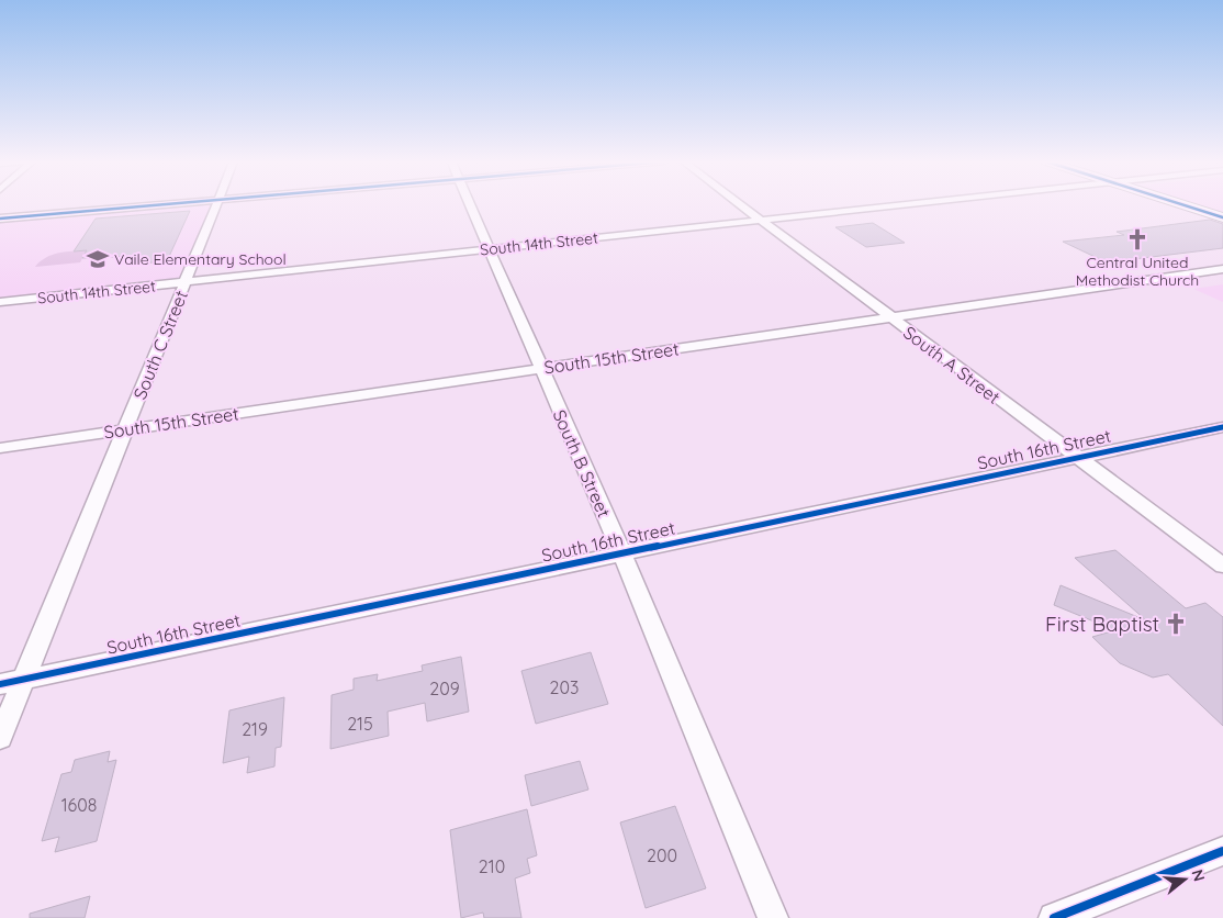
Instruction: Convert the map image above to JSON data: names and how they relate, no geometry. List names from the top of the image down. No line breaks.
{"streets":{"street":["South 14th Street","South C Street","South 15th Street","South A Street","South 16th Street","South B Street"]},"crossings":[["South 14th Street","South C Street"],["South 14th Street","South A Street"],["South 14th Street","South B Street"],["South C Street","South 15th Street"],["South C Street","South 16th Street"],["South 15th Street","South A Street"],["South 15th Street","South B Street"],["South A Street","South 16th Street"],["South 16th Street","South B Street"]],"places":{"church":["Central United Methodist Church","First Baptist"],"school or university":["Vaile Elementary School"]},"house_numbers":["203","209","215","219","1608","200","210"],"north":"right"}
